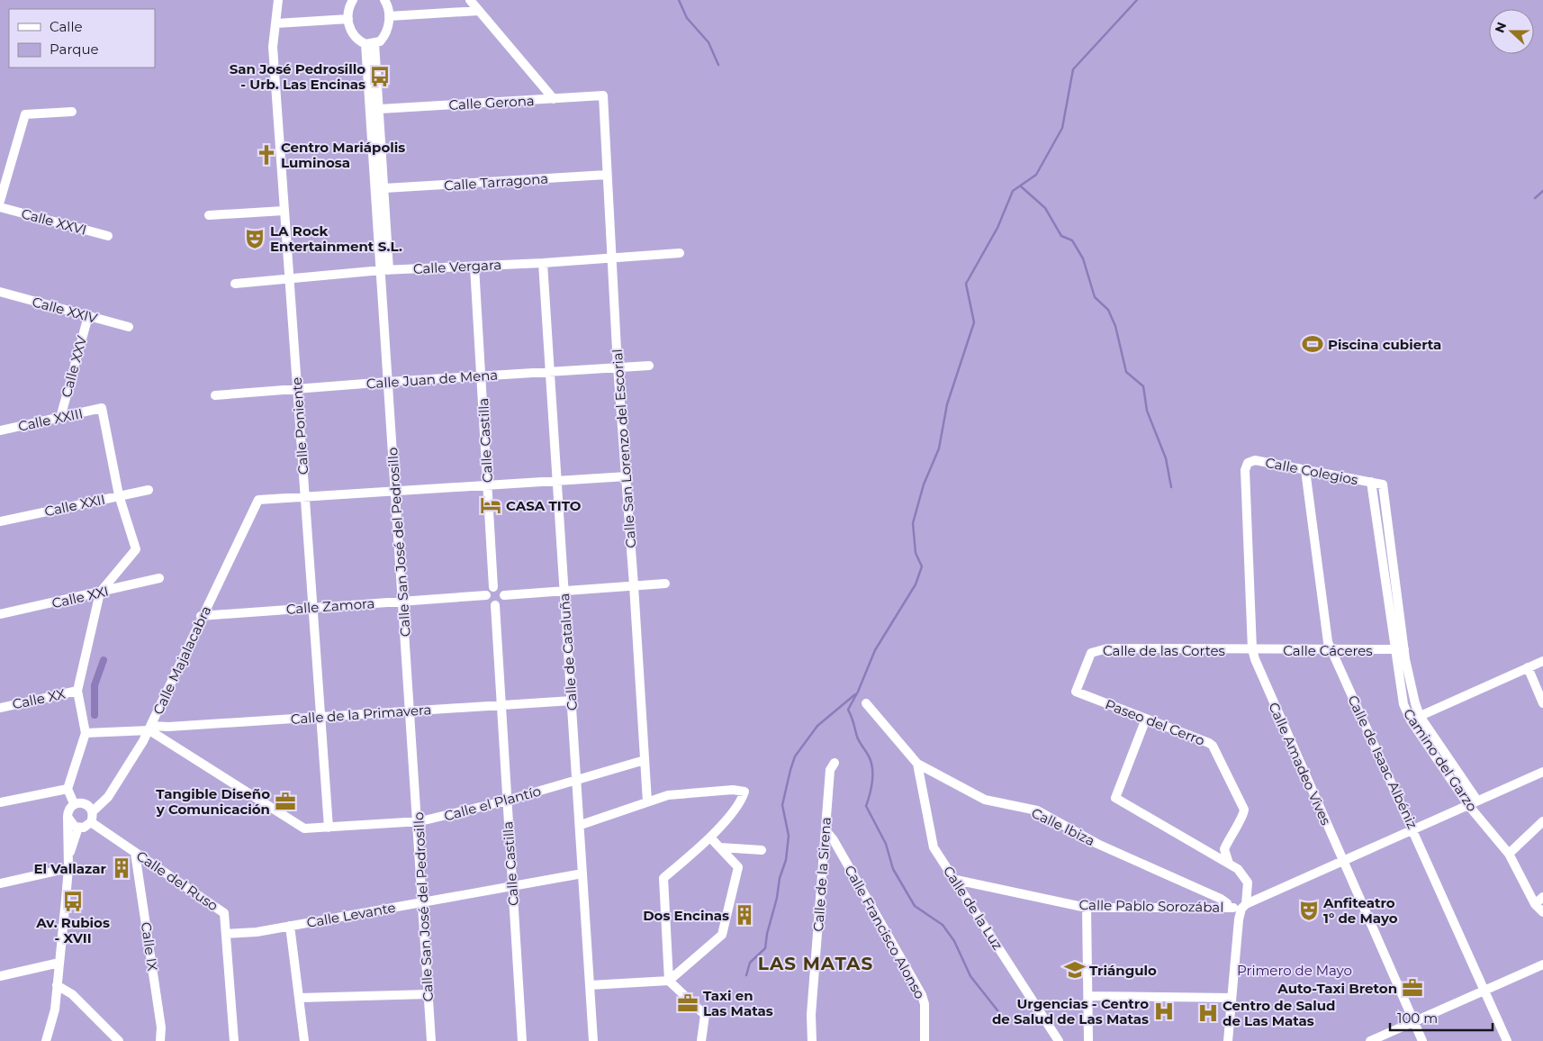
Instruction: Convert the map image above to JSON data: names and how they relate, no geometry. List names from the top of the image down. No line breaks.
{"streets":{"street":["Calle Gerona","Calle Tarragona","Calle XXVI","Calle Vergara","Calle XXIV","Calle XXV","Calle Juan de Mena","Calle XXIII","Calle Poniente","Calle Castilla","Calle San Lorenzo del Escorial","Calle Colegios","Calle XXII","Calle San José del Pedrosillo","Calle XXI","Calle Zamora","Calle de las Cortes","Calle Cáceres","Calle de Cataluña","Calle Majalacabra","Calle XX","Calle de la Primavera","Paseo del Cerro","Camino del Garzo","Calle de Isaac Albéniz","Calle Amadeo Vives","Calle el Plantío","Calle Ibiza","Calle de la Sirena","Calle del Ruso","Calle Pablo Sorozábal","Calle de la Luz","Calle Levante","Calle Francisco Alonso","Calle IX"]},"crossings":[["Calle Gerona","Calle San Lorenzo del Escorial"],["Calle Gerona","Calle San José del Pedrosillo"],["Calle Tarragona","Calle San Lorenzo del Escorial"],["Calle Tarragona","Calle San José del Pedrosillo"],["Calle Vergara","Calle Poniente"],["Calle Vergara","Calle Castilla"],["Calle Vergara","Calle San Lorenzo del Escorial"],["Calle Vergara","Calle San José del Pedrosillo"],["Calle Vergara","Calle de Cataluña"],["Calle XXIV","Calle XXV"],["Calle XXV","Calle XXIII"],["Calle Juan de Mena","Calle Poniente"],["Calle Juan de Mena","Calle Castilla"],["Calle Juan de Mena","Calle San Lorenzo del Escorial"],["Calle Juan de Mena","Calle San José del Pedrosillo"],["Calle Juan de Mena","Calle de Cataluña"],["Calle XXIII","Calle XXII"],["Calle Poniente","Calle Zamora"],["Calle Poniente","Calle Majalacabra"],["Calle Poniente","Calle de la Primavera"],["Calle Poniente","Calle el Plantío"],["Calle Castilla","Calle Zamora"],["Calle Castilla","Calle de la Primavera"],["Calle Castilla","Calle el Plantío"],["Calle Castilla","Calle Levante"],["Calle San Lorenzo del Escorial","Calle el Plantío"],["Calle Colegios","Camino del Garzo"],["Calle Colegios","Calle de Isaac Albéniz"],["Calle Colegios","Calle Amadeo Vives"],["Calle San José del Pedrosillo","Calle Zamora"],["Calle San José del Pedrosillo","Calle de la Primavera"],["Calle San José del Pedrosillo","Calle el Plantío"],["Calle San José del Pedrosillo","Calle Levante"],["Calle Zamora","Calle Majalacabra"],["Calle de las Cortes","Calle Cáceres"],["Calle de las Cortes","Paseo del Cerro"],["Calle de las Cortes","Calle Amadeo Vives"],["Calle Cáceres","Camino del Garzo"],["Calle Cáceres","Calle de Isaac Albéniz"],["Calle Cáceres","Calle Amadeo Vives"],["Calle de Cataluña","Calle de la Primavera"],["Calle de Cataluña","Calle el Plantío"],["Calle de Cataluña","Calle Levante"],["Calle Majalacabra","Calle de la Primavera"],["Calle Majalacabra","Calle el Plantío"],["Calle Majalacabra","Calle del Ruso"],["Calle de la Primavera","Calle el Plantío"],["Calle Ibiza","Calle Pablo Sorozábal"],["Calle Ibiza","Calle de la Luz"],["Calle de la Sirena","Calle Francisco Alonso"],["Calle del Ruso","Calle Levante"],["Calle del Ruso","Calle IX"],["Calle Pablo Sorozábal","Calle de la Luz"]],"districts":["LAS MATAS"],"parks":["Primero de Mayo"],"places":{"bus stop":["San José Pedrosillo - Urb. Las Encinas","Av. Rubios - XVII"],"church":["Centro Mariápolis Luminosa"],"theatre":["LA Rock Entertainment S.L.","Anfiteatro 1° de Mayo"],"sports":["Piscina cubierta"],"hotel":["CASA TITO"],"office":["Tangible Diseño y Comunicación","Auto-Taxi Breton","Taxi en Las Matas"],"building":["El Vallazar","Dos Encinas"],"school or university":["Triángulo"],"hospital":["Urgencias - Centro de Salud de Las Matas","Centro de Salud de Las Matas"]},"legend":["Calle","Parque"],"scale_bar":"100 m","north":"left"}
